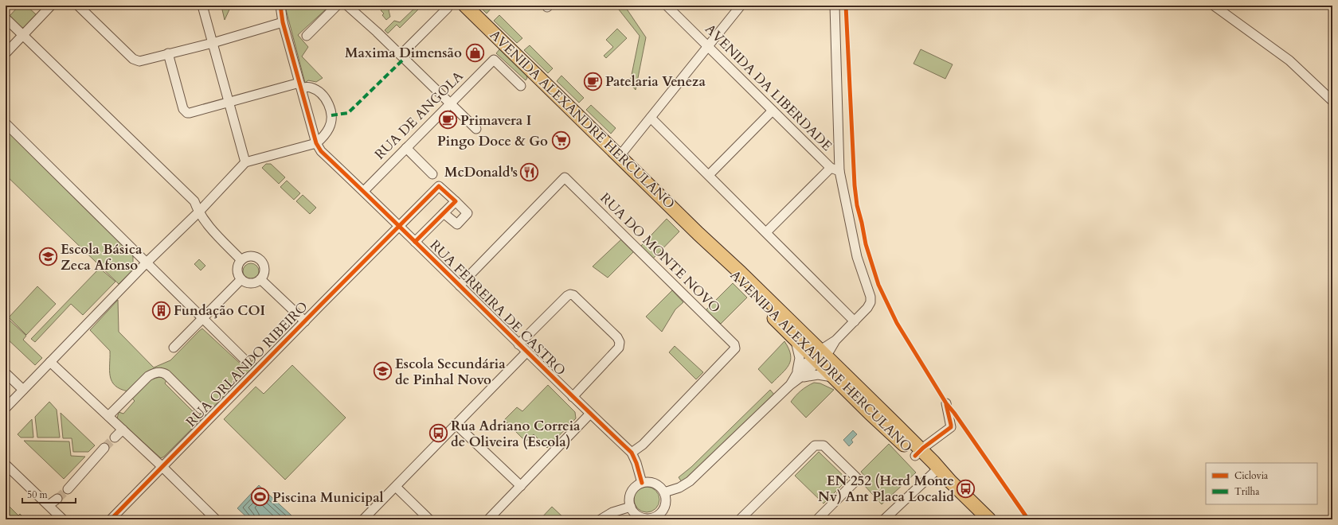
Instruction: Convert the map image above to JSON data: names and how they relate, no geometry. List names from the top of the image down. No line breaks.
{"streets":{"main road":["AVENIDA ALEXANDRE HERCULANO"],"street":["AVENIDA DA LIBERDADE","RUA DE ANGOLA","RUA DO MONTE NOVO","RUA FERREIRA DE CASTRO","RUA ORLANDO RIBEIRO"]},"crossings":[["RUA DE ANGOLA","RUA FERREIRA DE CASTRO"],["RUA DO MONTE NOVO","RUA FERREIRA DE CASTRO"],["RUA FERREIRA DE CASTRO","RUA ORLANDO RIBEIRO"]],"places":{"shop":["Maxima Dimensão"],"cafe":["Patelaria Veneza","Primavera I"],"supermarket":["Pingo Doce & Go"],"restaurant":["McDonald's"],"school or university":["Escola Básica Zeca Afonso","Escola Secundária de Pinhal Novo"],"building":["Fundação COI"],"bus stop":["Rua Adriano Correia de Oliveira (Escola)","EN 252 (Herd Monte Nv) Ant Placa Localid"],"sports":["Piscina Municipal"]},"legend":["Ciclovia","Trilha"],"scale_bar":"50 m"}
